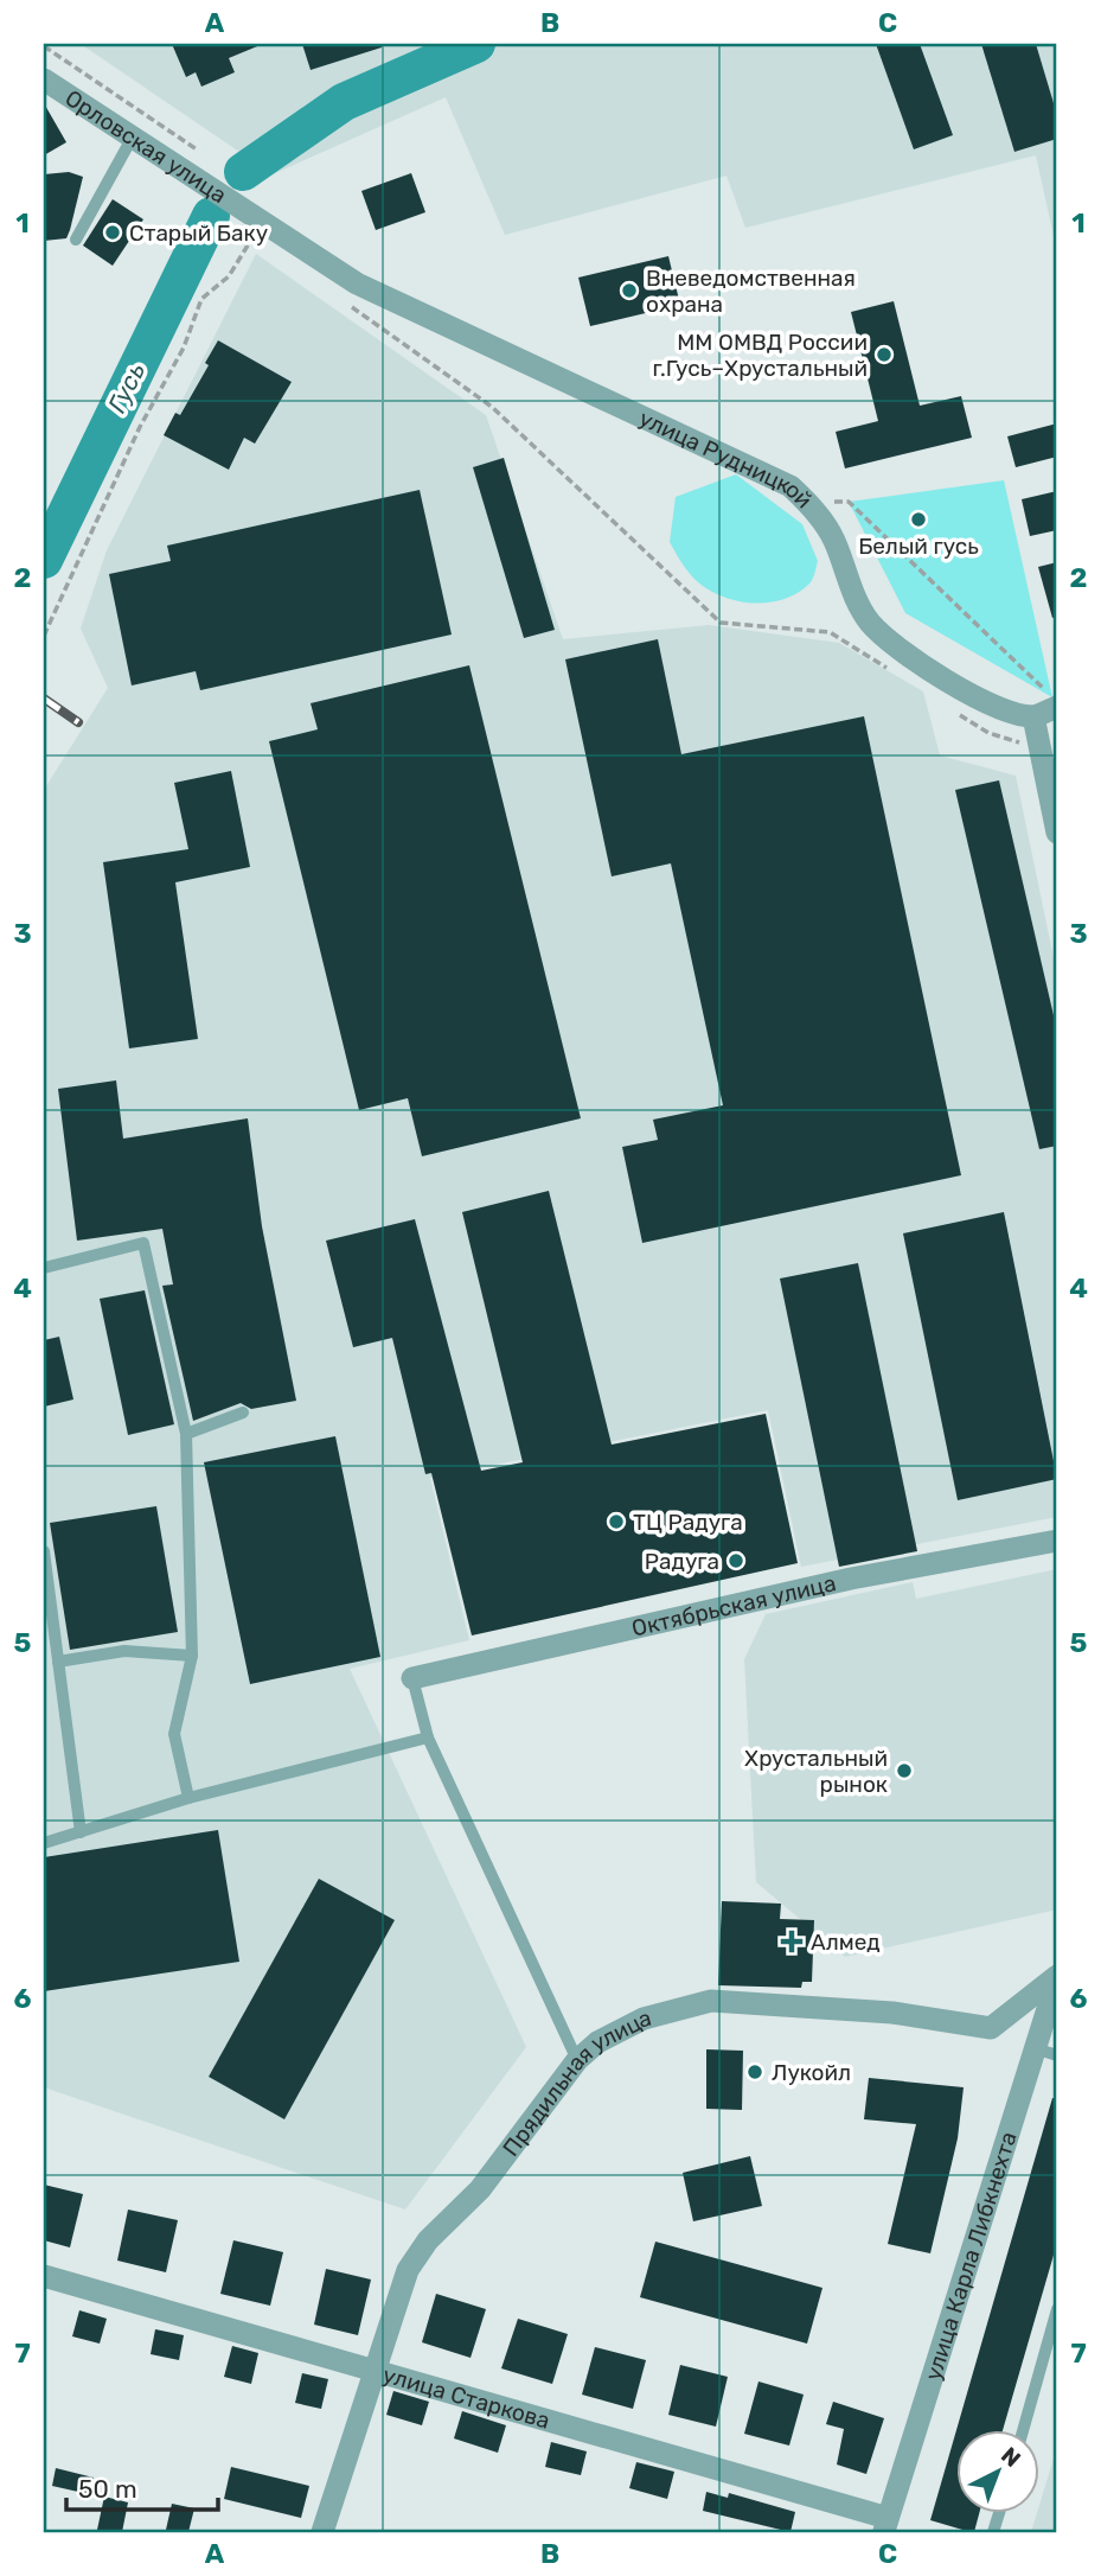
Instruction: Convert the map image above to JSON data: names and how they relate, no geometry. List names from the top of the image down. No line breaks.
{"streets":{"street":["Орловская улица","улица Рудницкой","Октябрьская улица","Прядильная улица","улица Карла Либкнехта","улица Старкова"]},"crossings":[["Орловская улица","улица Рудницкой"],["Прядильная улица","улица Карла Либкнехта"],["Прядильная улица","улица Старкова"],["улица Карла Либкнехта","улица Старкова"]],"water":["Гусь"],"places":{"other":["Старый Баку","Вневедомственная охрана","ММ ОМВД России г.Гусь–Хрустальный","Белый гусь","ТЦ Радуга","Радуга","Хрустальный рынок","Лукойл"],"health":["Алмед"]},"scale_bar":"50 m","north":"top right","grid":{"columns":["A","B","C"],"rows":["1","2","3","4","5","6","7"]}}
